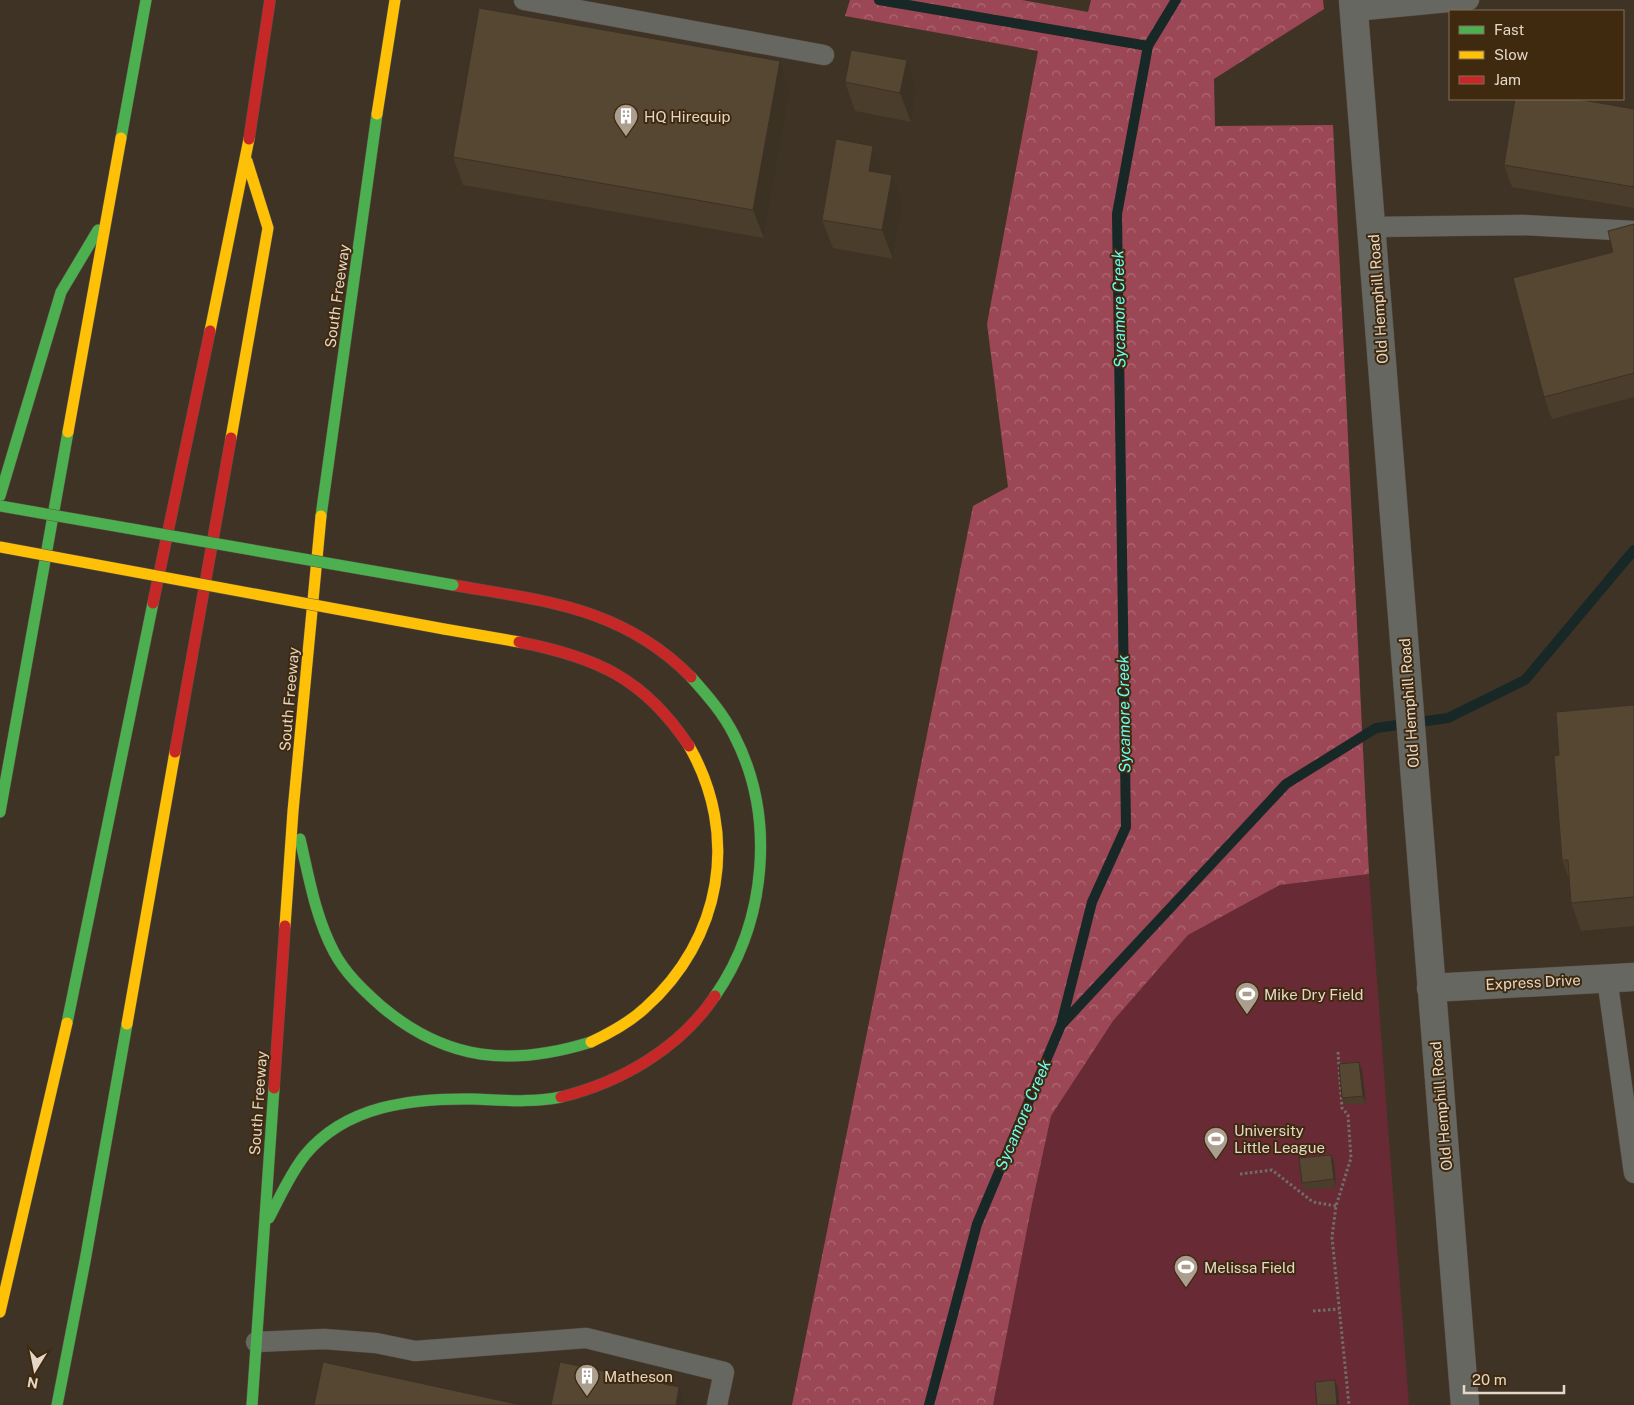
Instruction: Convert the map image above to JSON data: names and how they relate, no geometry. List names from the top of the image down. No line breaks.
{"streets":{"main road":["South Freeway"],"street":["Old Hemphill Road","Express Drive"]},"crossings":[["Old Hemphill Road","Express Drive"]],"water":["Sycamore Creek"],"places":{"building":["HQ Hirequip","Matheson"],"sports":["Mike Dry Field","University Little League","Melissa Field"]},"legend":["Fast","Slow","Jam"],"scale_bar":"20 m","north":"bottom"}
